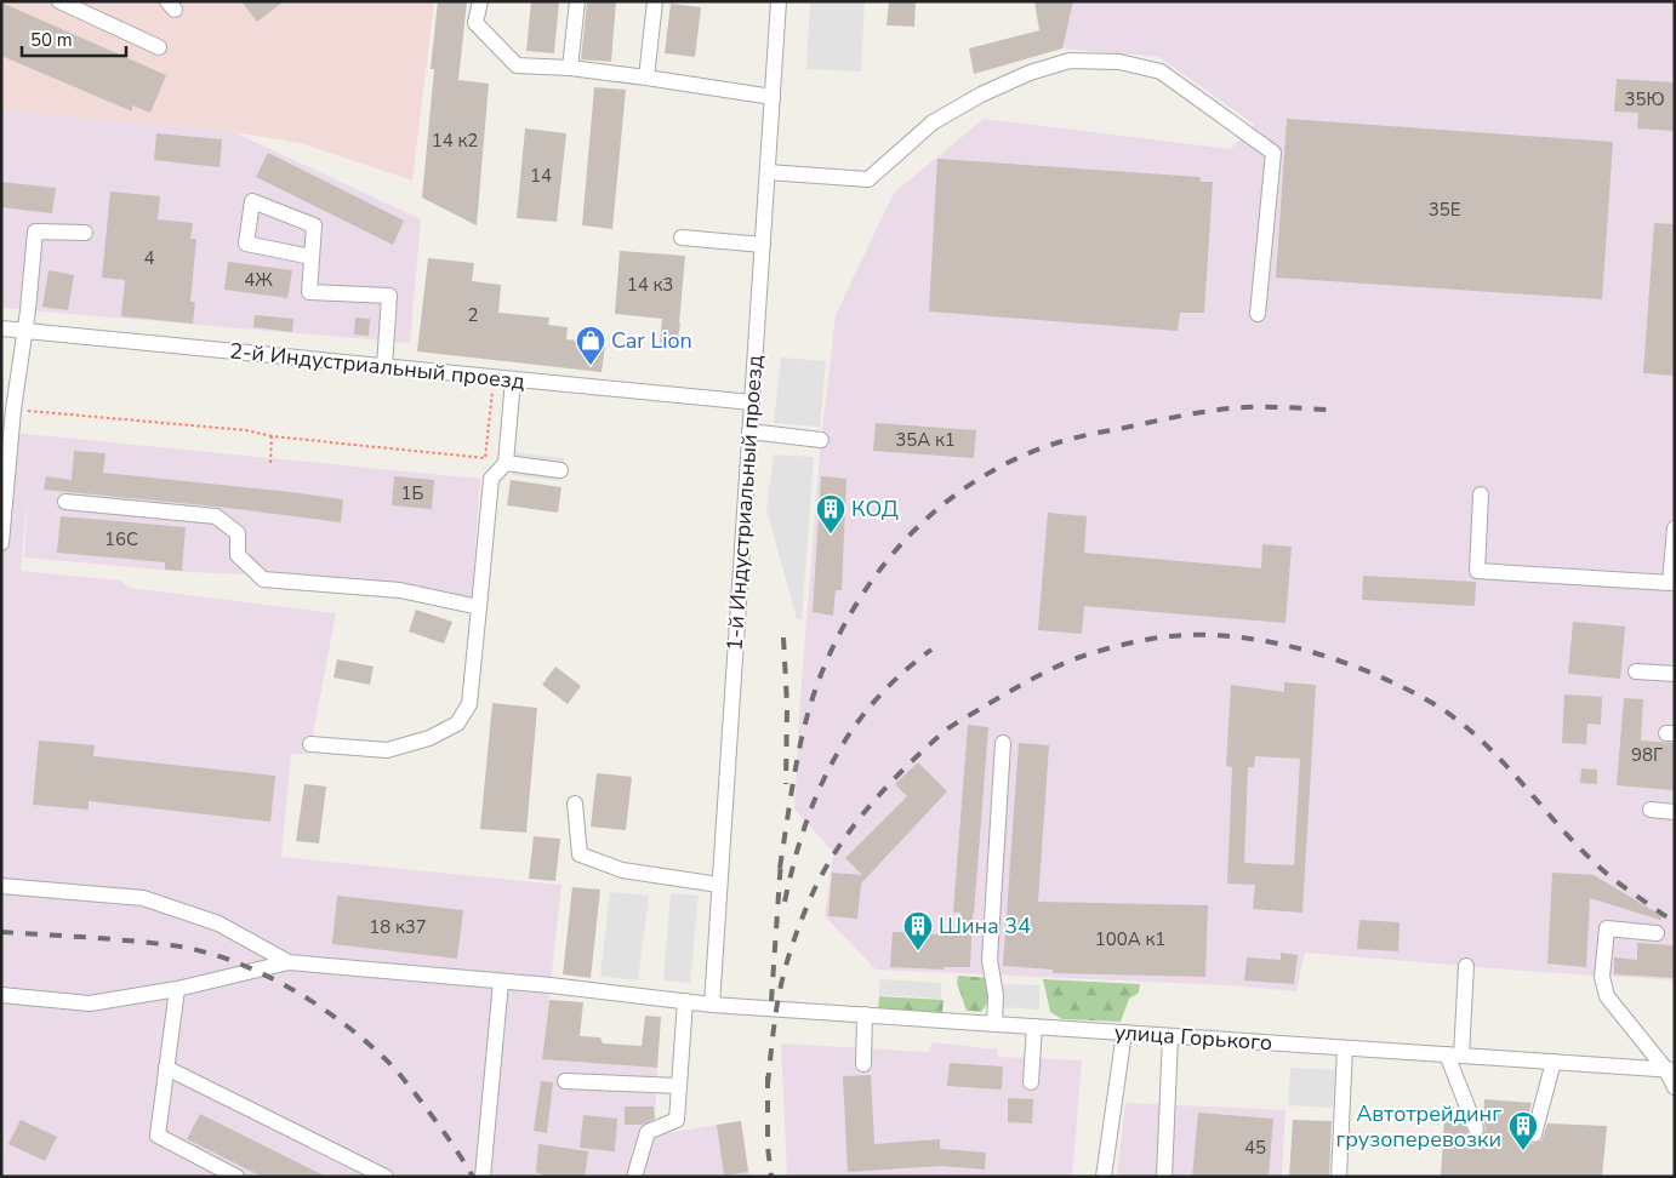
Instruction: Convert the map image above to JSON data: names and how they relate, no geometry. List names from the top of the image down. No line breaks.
{"streets":{"street":["2-й Индустриальный проезд","1-й Индустриальный проезд","улица Горького"]},"crossings":[["2-й Индустриальный проезд","1-й Индустриальный проезд"],["1-й Индустриальный проезд","улица Горького"]],"places":{"shop":["Car Lion"],"building":["КОД","Шина 34","Автотрейдинг грузоперевозки"]},"house_numbers":["35Ю","14 к2","14","35Е","4","4Ж","14 к3","2","35А к1","1Б","16С","98Г","18 к37","100А к1","45"],"scale_bar":"50 m"}
